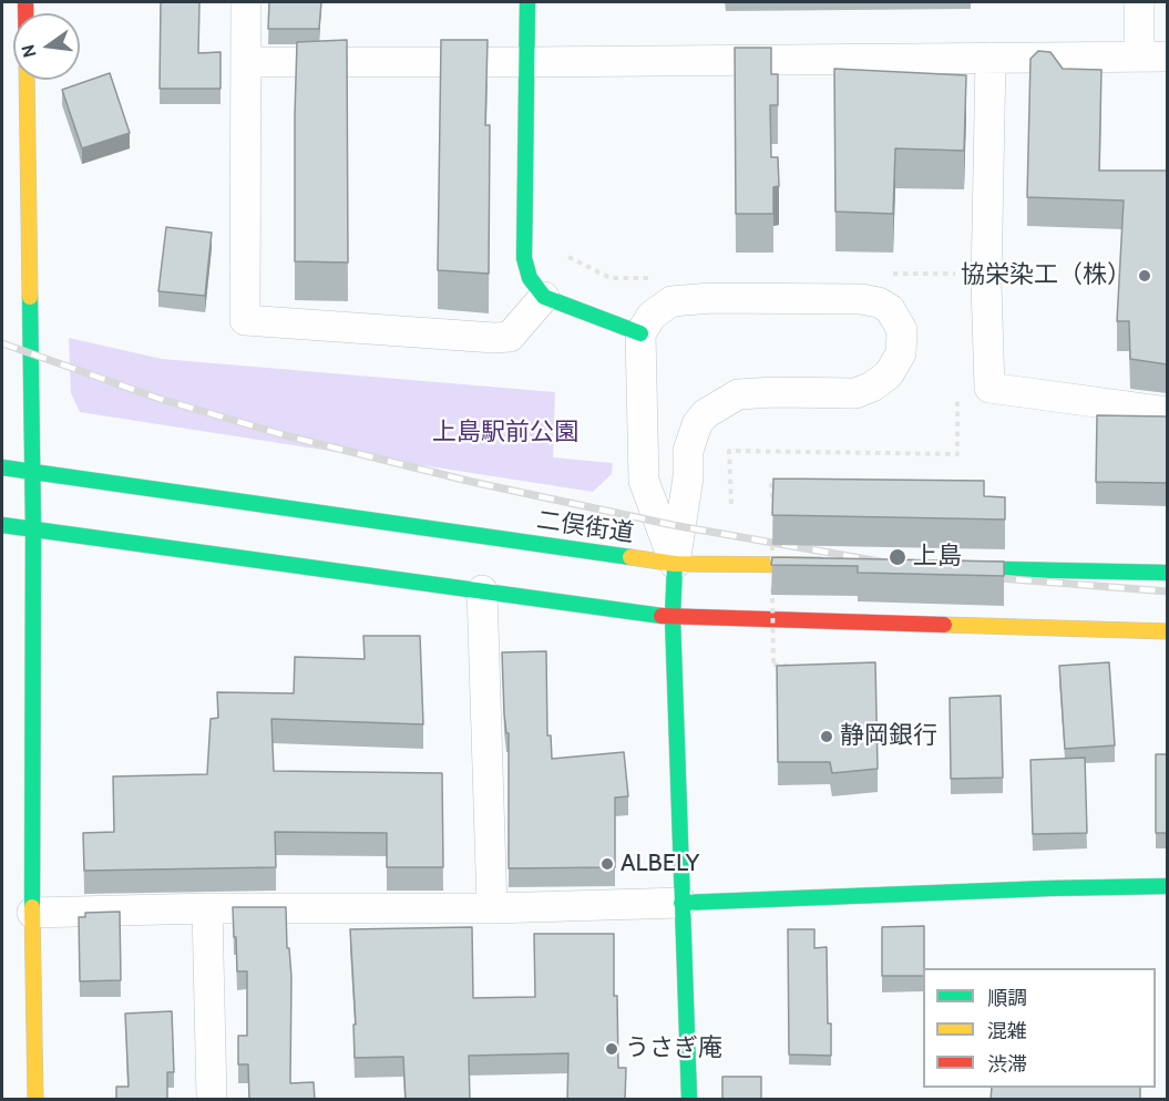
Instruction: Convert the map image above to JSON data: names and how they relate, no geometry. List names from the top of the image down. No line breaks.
{"streets":{"street":["二俣街道"]},"parks":["上島駅前公園"],"places":["協栄染工（株）","上島","静岡銀行","ALBELY","うさぎ庵"],"legend":["順調","混雑","渋滞"],"north":"left"}
